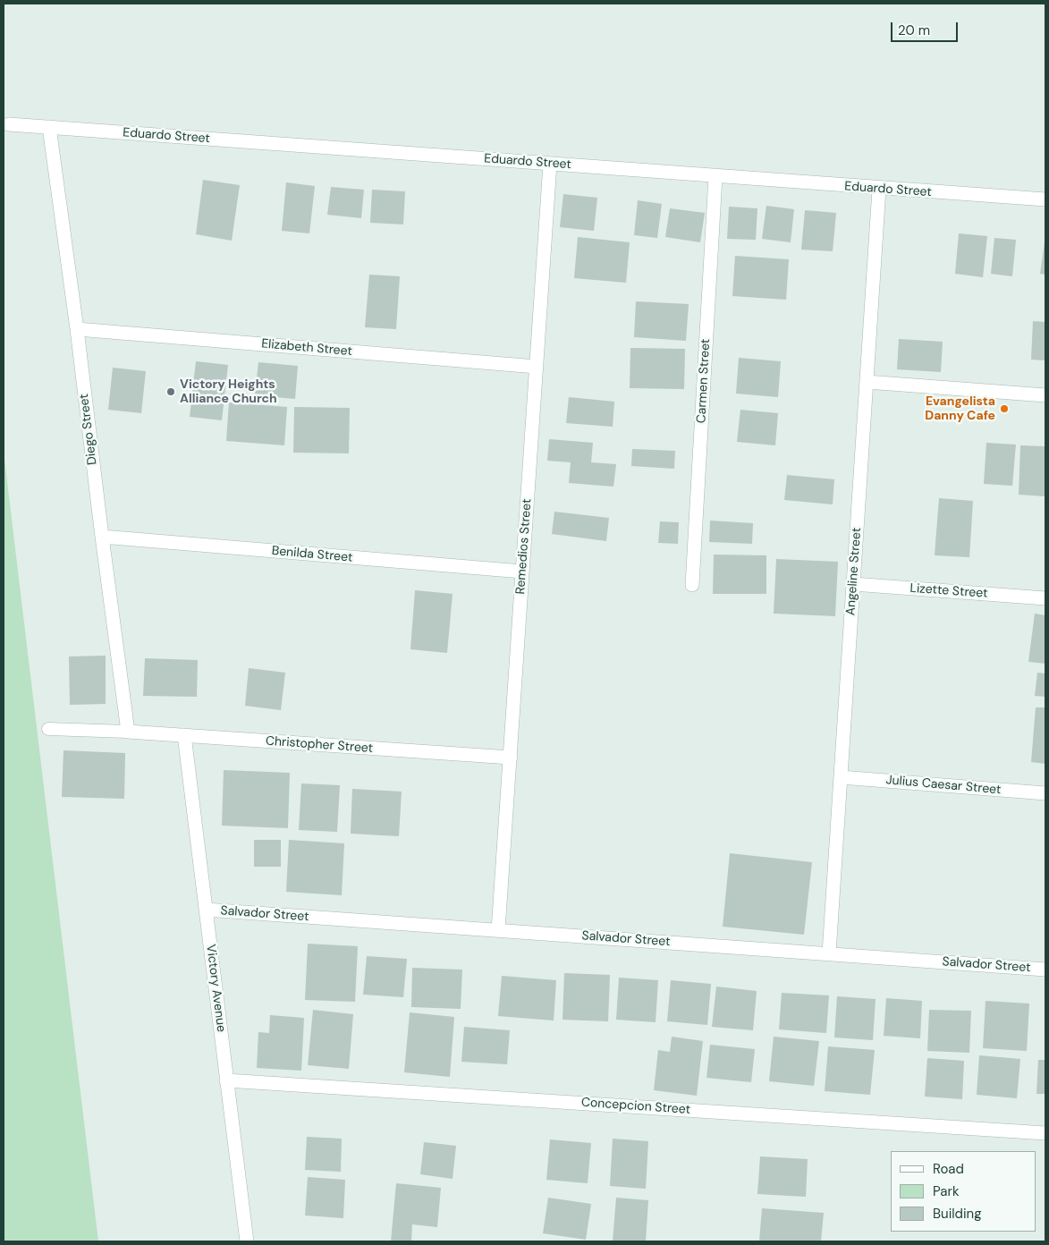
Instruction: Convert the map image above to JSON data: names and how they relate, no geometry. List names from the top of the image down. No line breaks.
{"streets":{"street":["Eduardo Street","Elizabeth Street","Carmen Street","Diego Street","Remedios Street","Benilda Street","Angeline Street","Lizette Street","Christopher Street","Julius Caesar Street","Salvador Street","Victory Avenue","Concepcion Street"]},"crossings":[["Eduardo Street","Carmen Street"],["Eduardo Street","Diego Street"],["Eduardo Street","Remedios Street"],["Eduardo Street","Angeline Street"],["Elizabeth Street","Diego Street"],["Elizabeth Street","Remedios Street"],["Diego Street","Benilda Street"],["Diego Street","Christopher Street"],["Remedios Street","Benilda Street"],["Remedios Street","Christopher Street"],["Remedios Street","Salvador Street"],["Angeline Street","Lizette Street"],["Angeline Street","Julius Caesar Street"],["Angeline Street","Salvador Street"],["Christopher Street","Victory Avenue"],["Salvador Street","Victory Avenue"],["Victory Avenue","Concepcion Street"]],"places":["Victory Heights Alliance Church","Evangelista Danny Cafe"],"legend":["Road","Park","Building"],"scale_bar":"20 m"}
